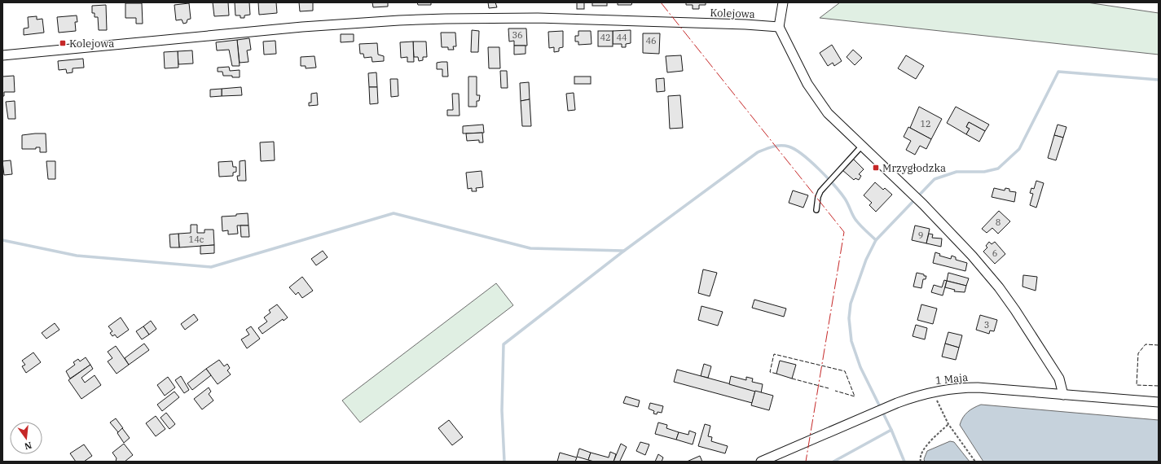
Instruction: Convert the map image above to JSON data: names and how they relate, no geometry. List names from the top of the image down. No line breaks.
{"streets":{"street":["Kolejowa","1 Maja"]},"places":{"transit":["Kolejowa","Mrzygłodzka"]},"house_numbers":["36","42","44","46","12","8","9","14c","6","3"],"north":"bottom"}
